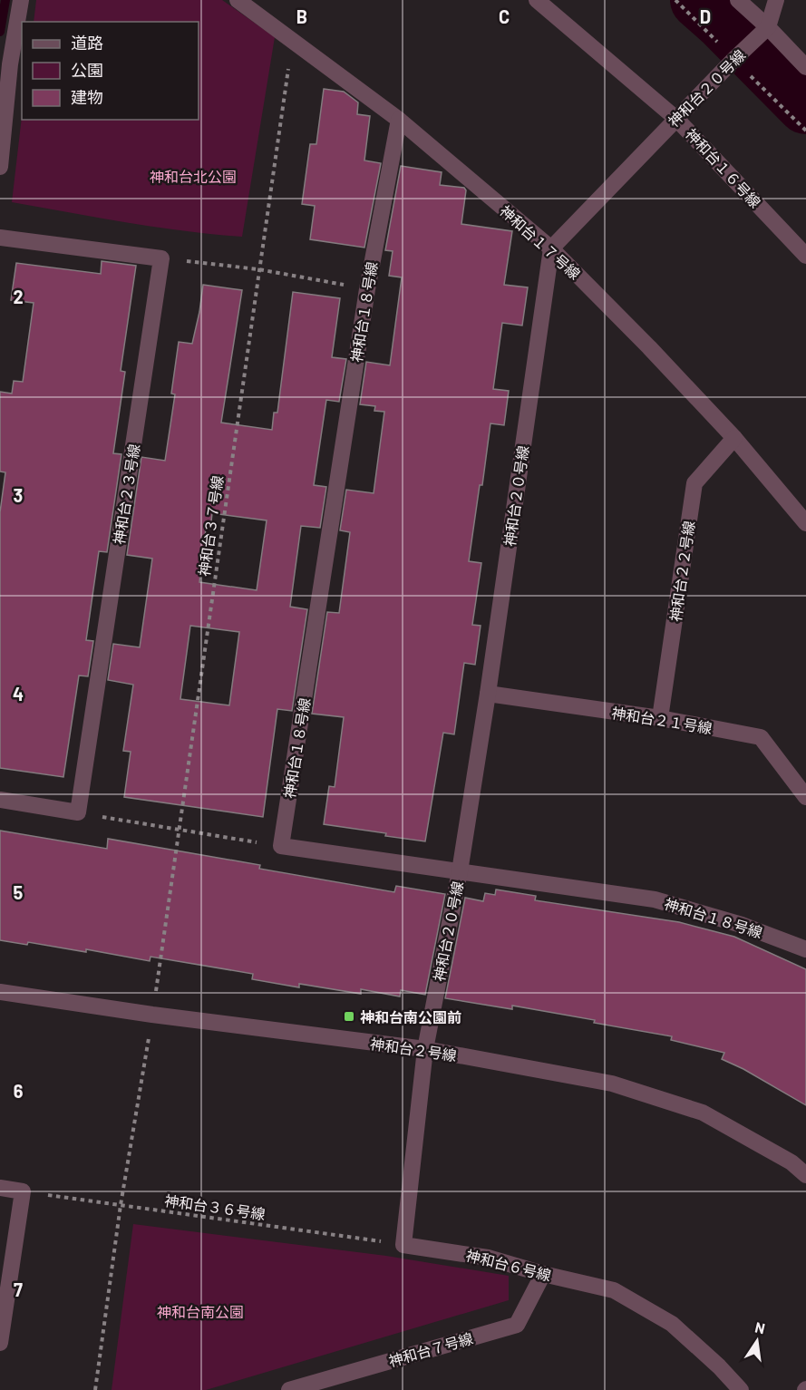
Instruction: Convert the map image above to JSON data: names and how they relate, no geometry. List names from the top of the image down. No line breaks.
{"streets":{"street":["神和台２０号線","神和台１６号線","神和台１７号線","神和台１８号線","神和台２３号線","神和台２２号線","神和台２１号線","神和台２号線","神和台６号線","神和台７号線"],"path":["神和台３７号線","神和台３６号線"]},"crossings":[["神和台２０号線","神和台１６号線"],["神和台２０号線","神和台１７号線"],["神和台２０号線","神和台１８号線"],["神和台２０号線","神和台２１号線"],["神和台２０号線","神和台２号線"],["神和台１７号線","神和台１８号線"],["神和台１７号線","神和台３７号線"],["神和台１７号線","神和台２２号線"],["神和台３７号線","神和台２号線"],["神和台３７号線","神和台３６号線"],["神和台２２号線","神和台２１号線"],["神和台３６号線","神和台６号線"],["神和台６号線","神和台７号線"]],"parks":["神和台北公園","神和台南公園"],"places":{"transit":["神和台南公園前"]},"legend":["道路","公園","建物"],"north":"top","grid":{"columns":["B","C","D"],"rows":["2","3","4","5","6","7"]}}
